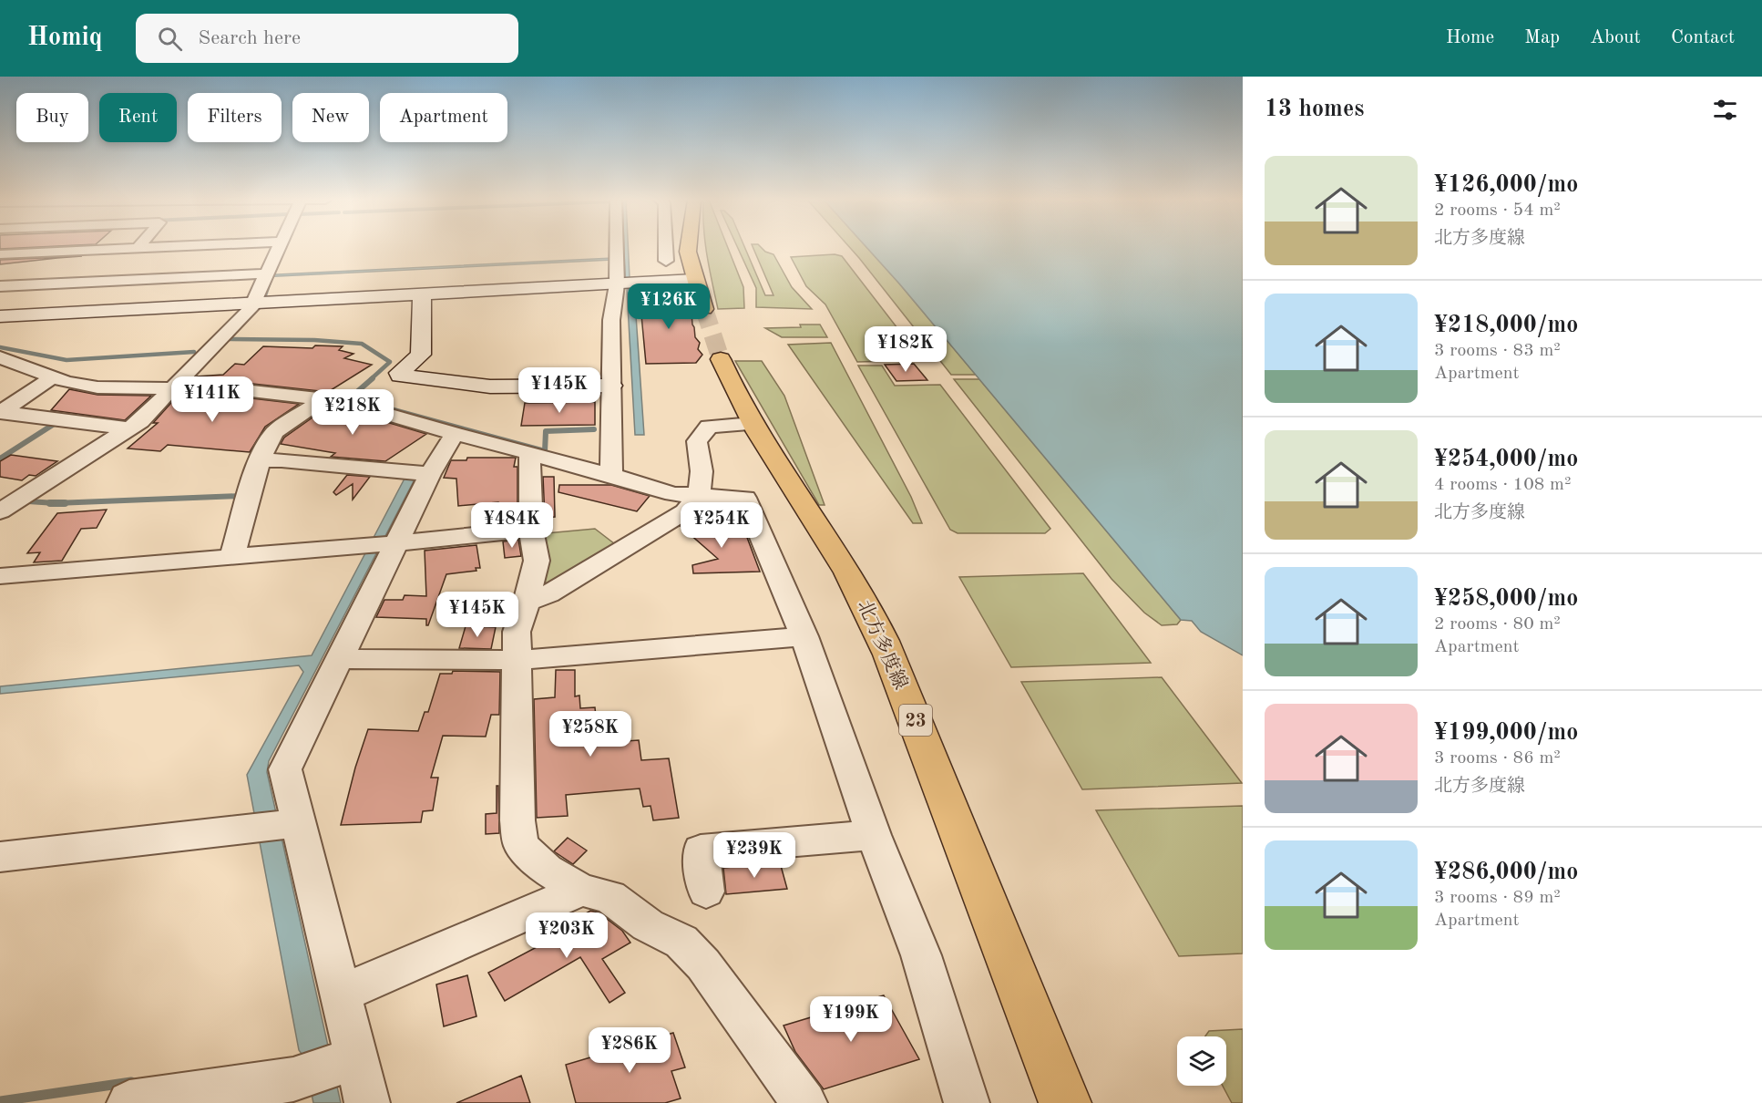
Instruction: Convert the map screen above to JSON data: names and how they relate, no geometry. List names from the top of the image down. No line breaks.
{"streets":{"main road":["北方多度線","23"]},"page":{"header":"Homiq","search":"Search here","nav":["Home","Map","About","Contact"],"heading":"13 homes","chip":["Buy","Rent","Filters","New","Apartment"],"list":[{"name":"¥126,000/mo","note":"2 rooms · 54 m² · 北方多度線"},{"name":"¥218,000/mo","note":"3 rooms · 83 m² · Apartment"},{"name":"¥254,000/mo","note":"4 rooms · 108 m² · 北方多度線"},{"name":"¥258,000/mo","note":"2 rooms · 80 m² · Apartment"},{"name":"¥199,000/mo","note":"3 rooms · 86 m² · 北方多度線"},{"name":"¥286,000/mo","note":"3 rooms · 89 m² · Apartment"}],"price":["¥126K","¥182K","¥145K","¥141K","¥218K","¥484K","¥254K","¥145K","¥258K","¥239K","¥203K","¥199K","¥286K"]}}
